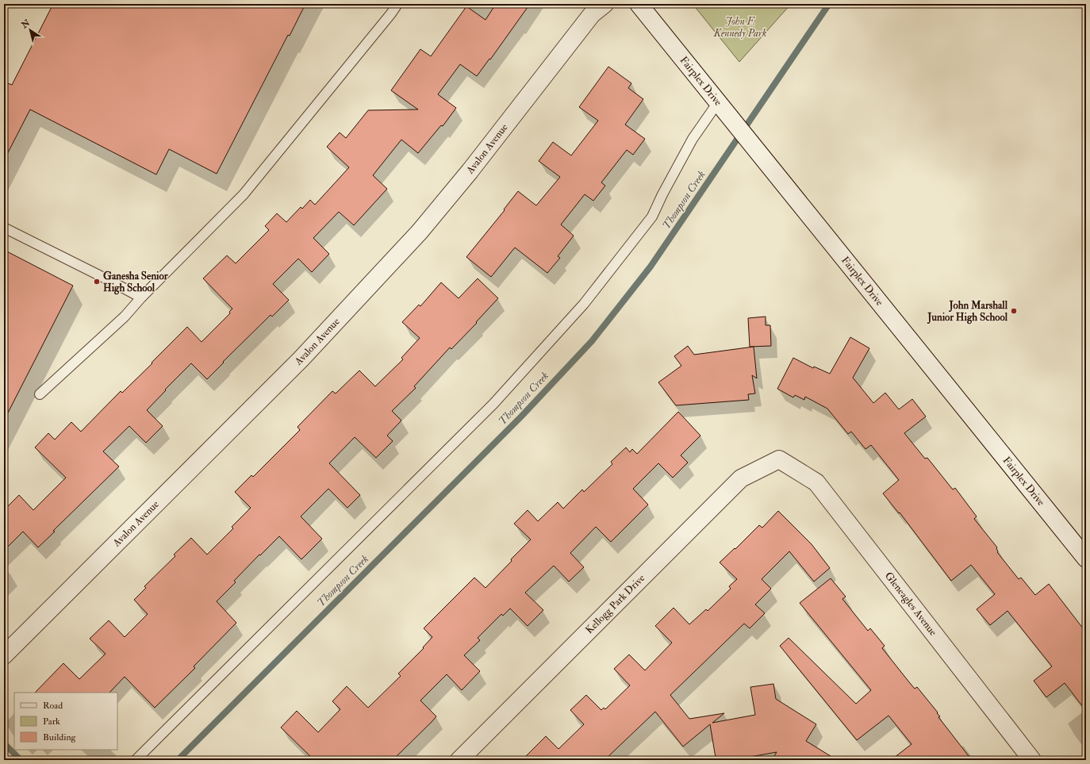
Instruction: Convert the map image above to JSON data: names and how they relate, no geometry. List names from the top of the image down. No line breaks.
{"streets":{"street":["Fairplex Drive","Avalon Avenue","Kellogg Park Drive","Gleneagles Avenue"]},"crossings":[["Kellogg Park Drive","Gleneagles Avenue"]],"water":["Thompson Creek"],"parks":["John F. Kennedy Park"],"places":["Ganesha Senior High School","John Marshall Junior High School"],"legend":["Road","Park","Building"],"north":"top left"}
